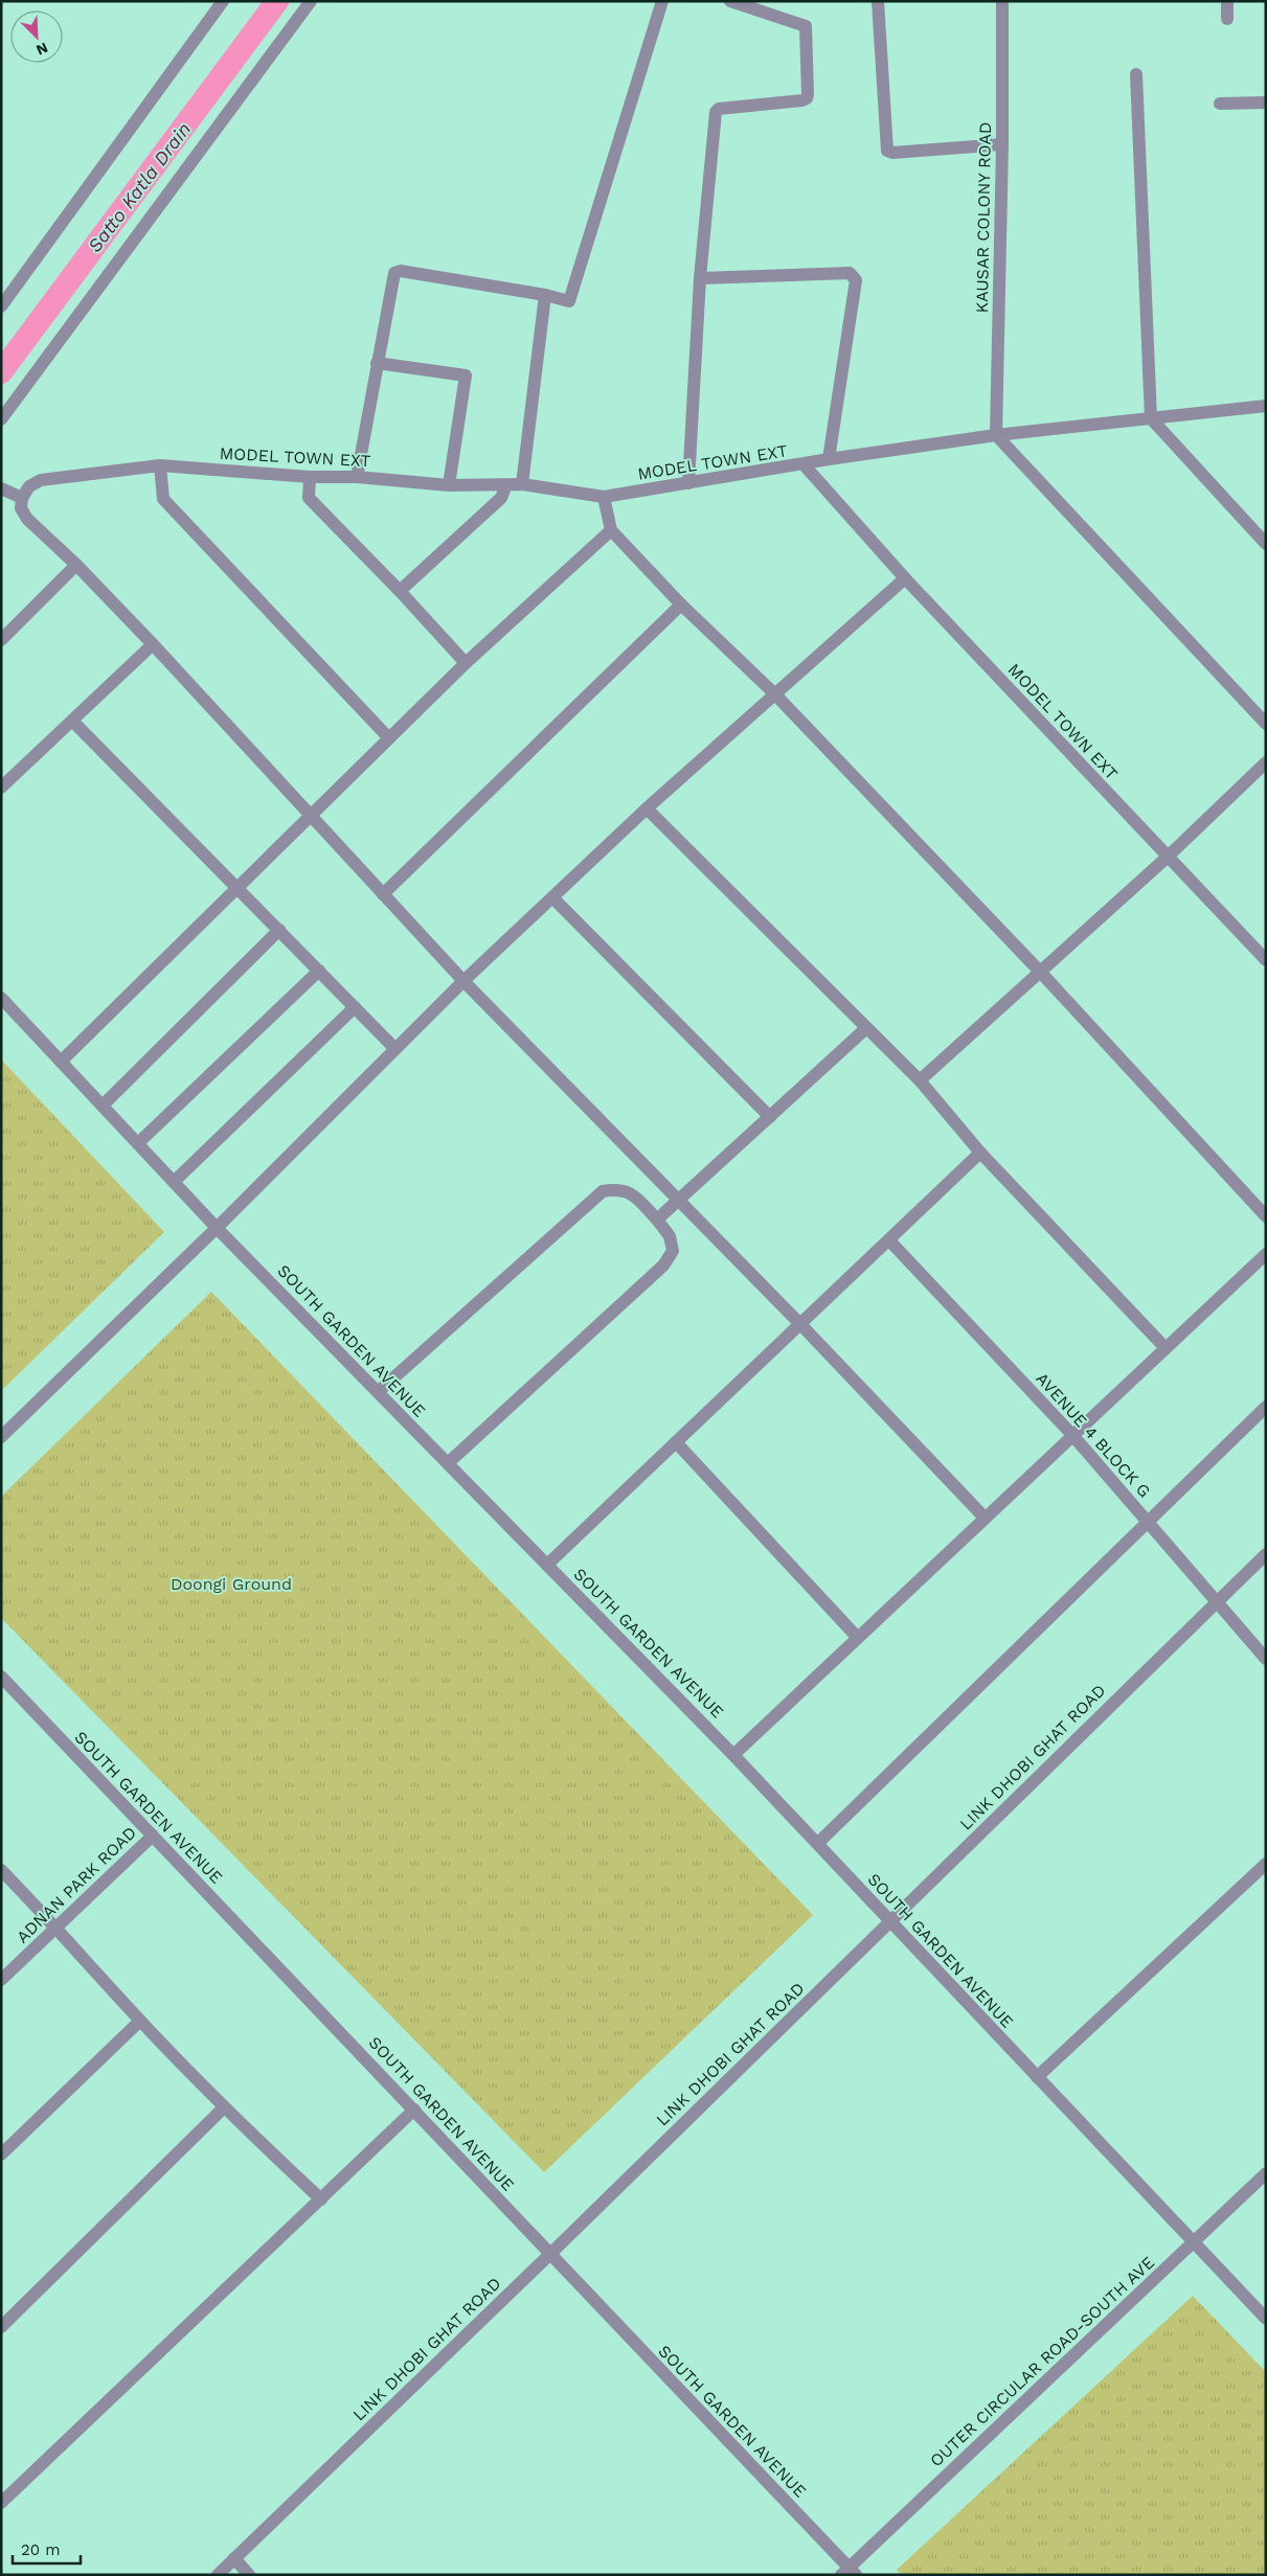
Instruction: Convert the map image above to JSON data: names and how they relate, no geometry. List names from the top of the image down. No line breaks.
{"streets":{"street":["KAUSAR COLONY ROAD","MODEL TOWN EXT","SOUTH GARDEN AVENUE","AVENUE 4 BLOCK G","LINK DHOBI GHAT ROAD","ADNAN PARK ROAD","OUTER CIRCULAR ROAD-SOUTH AVE"]},"crossings":[["SOUTH GARDEN AVENUE","LINK DHOBI GHAT ROAD"],["SOUTH GARDEN AVENUE","ADNAN PARK ROAD"],["SOUTH GARDEN AVENUE","OUTER CIRCULAR ROAD-SOUTH AVE"],["AVENUE 4 BLOCK G","LINK DHOBI GHAT ROAD"]],"water":["Satto Katla Drain"],"parks":["Doongi Ground"],"scale_bar":"20 m","north":"bottom right"}
